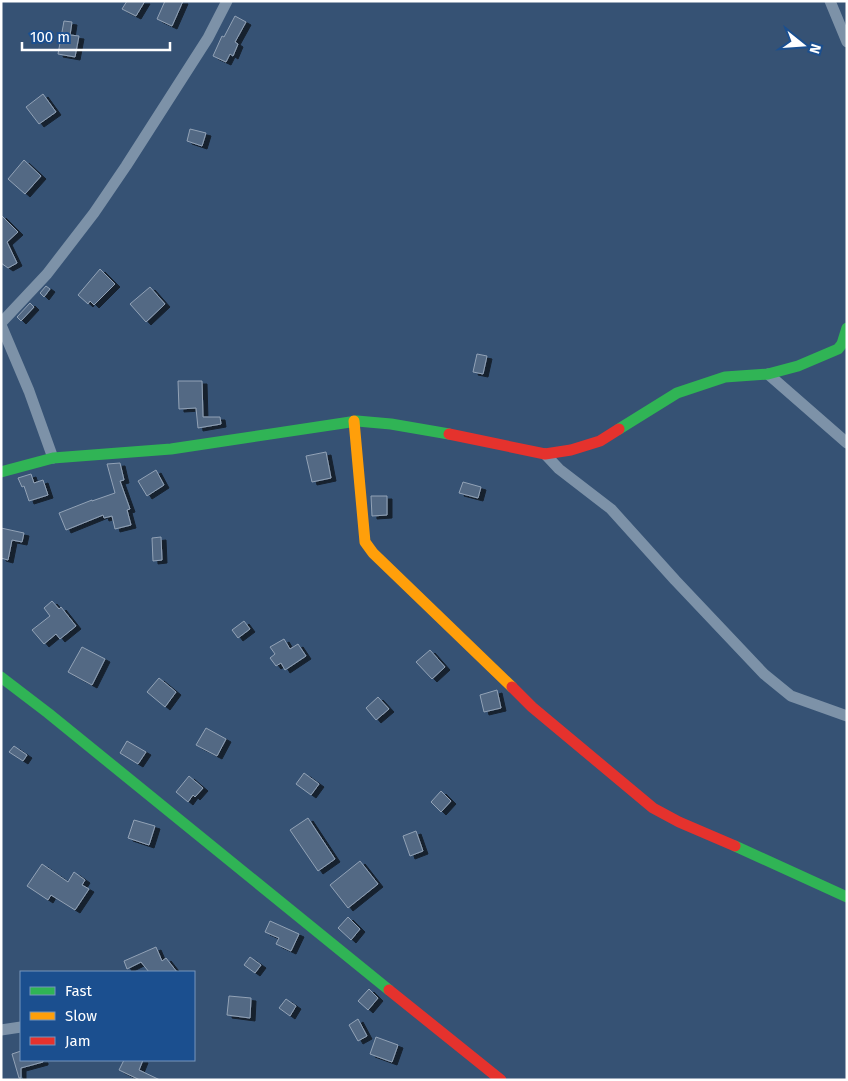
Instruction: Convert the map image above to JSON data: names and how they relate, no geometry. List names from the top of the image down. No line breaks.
{"legend":["Fast","Slow","Jam"],"scale_bar":"100 m","north":"right"}
